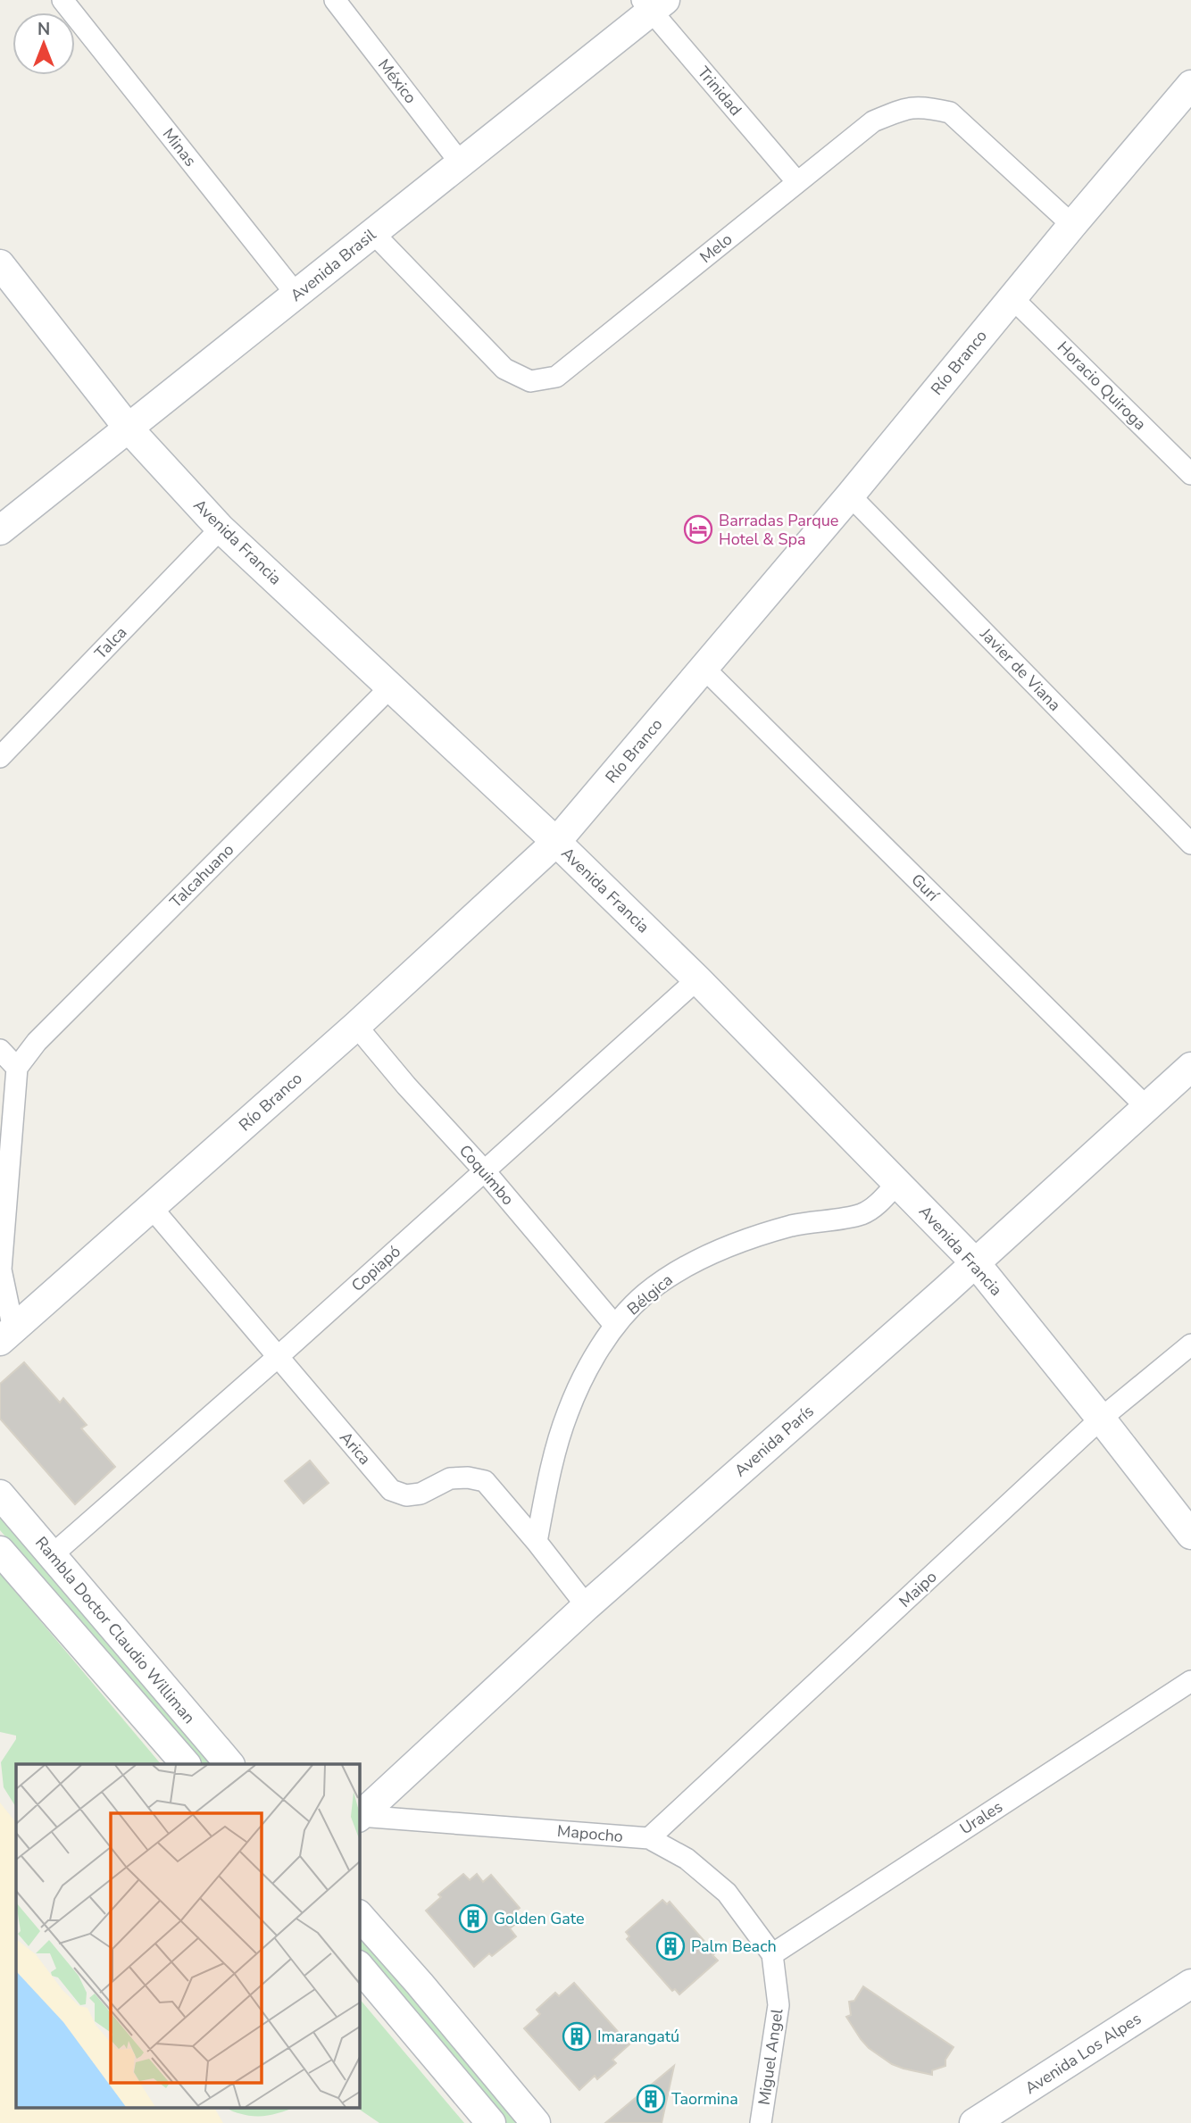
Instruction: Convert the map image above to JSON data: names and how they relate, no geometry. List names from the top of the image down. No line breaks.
{"streets":{"street":["México","Trinidad","Minas","Melo","Avenida Brasil","Río Branco","Horacio Quiroga","Avenida Francia","Talca","Javier de Viana","Talcahuano","Gurí","Coquimbo","Copiapó","Bélgica","Avenida París","Arica","Maipo","Rambla Doctor Claudio Williman","Urales","Mapocho","Avenida Los Alpes","Miguel Angel"]},"crossings":[["México","Avenida Brasil"],["Trinidad","Melo"],["Trinidad","Avenida Brasil"],["Minas","Avenida Brasil"],["Melo","Avenida Brasil"],["Melo","Río Branco"],["Avenida Brasil","Avenida Francia"],["Río Branco","Horacio Quiroga"],["Río Branco","Avenida Francia"],["Río Branco","Javier de Viana"],["Río Branco","Gurí"],["Río Branco","Coquimbo"],["Río Branco","Arica"],["Avenida Francia","Talca"],["Avenida Francia","Talcahuano"],["Avenida Francia","Copiapó"],["Avenida Francia","Bélgica"],["Avenida Francia","Avenida París"],["Avenida Francia","Maipo"],["Gurí","Avenida París"],["Coquimbo","Copiapó"],["Coquimbo","Bélgica"],["Copiapó","Arica"],["Copiapó","Rambla Doctor Claudio Williman"],["Bélgica","Arica"],["Avenida París","Arica"],["Avenida París","Mapocho"],["Maipo","Mapocho"],["Urales","Mapocho"],["Urales","Miguel Angel"],["Mapocho","Miguel Angel"]],"places":{"hotel":["Barradas Parque Hotel & Spa"],"building":["Golden Gate","Palm Beach","Imarangatú","Taormina"]},"north":"top"}
